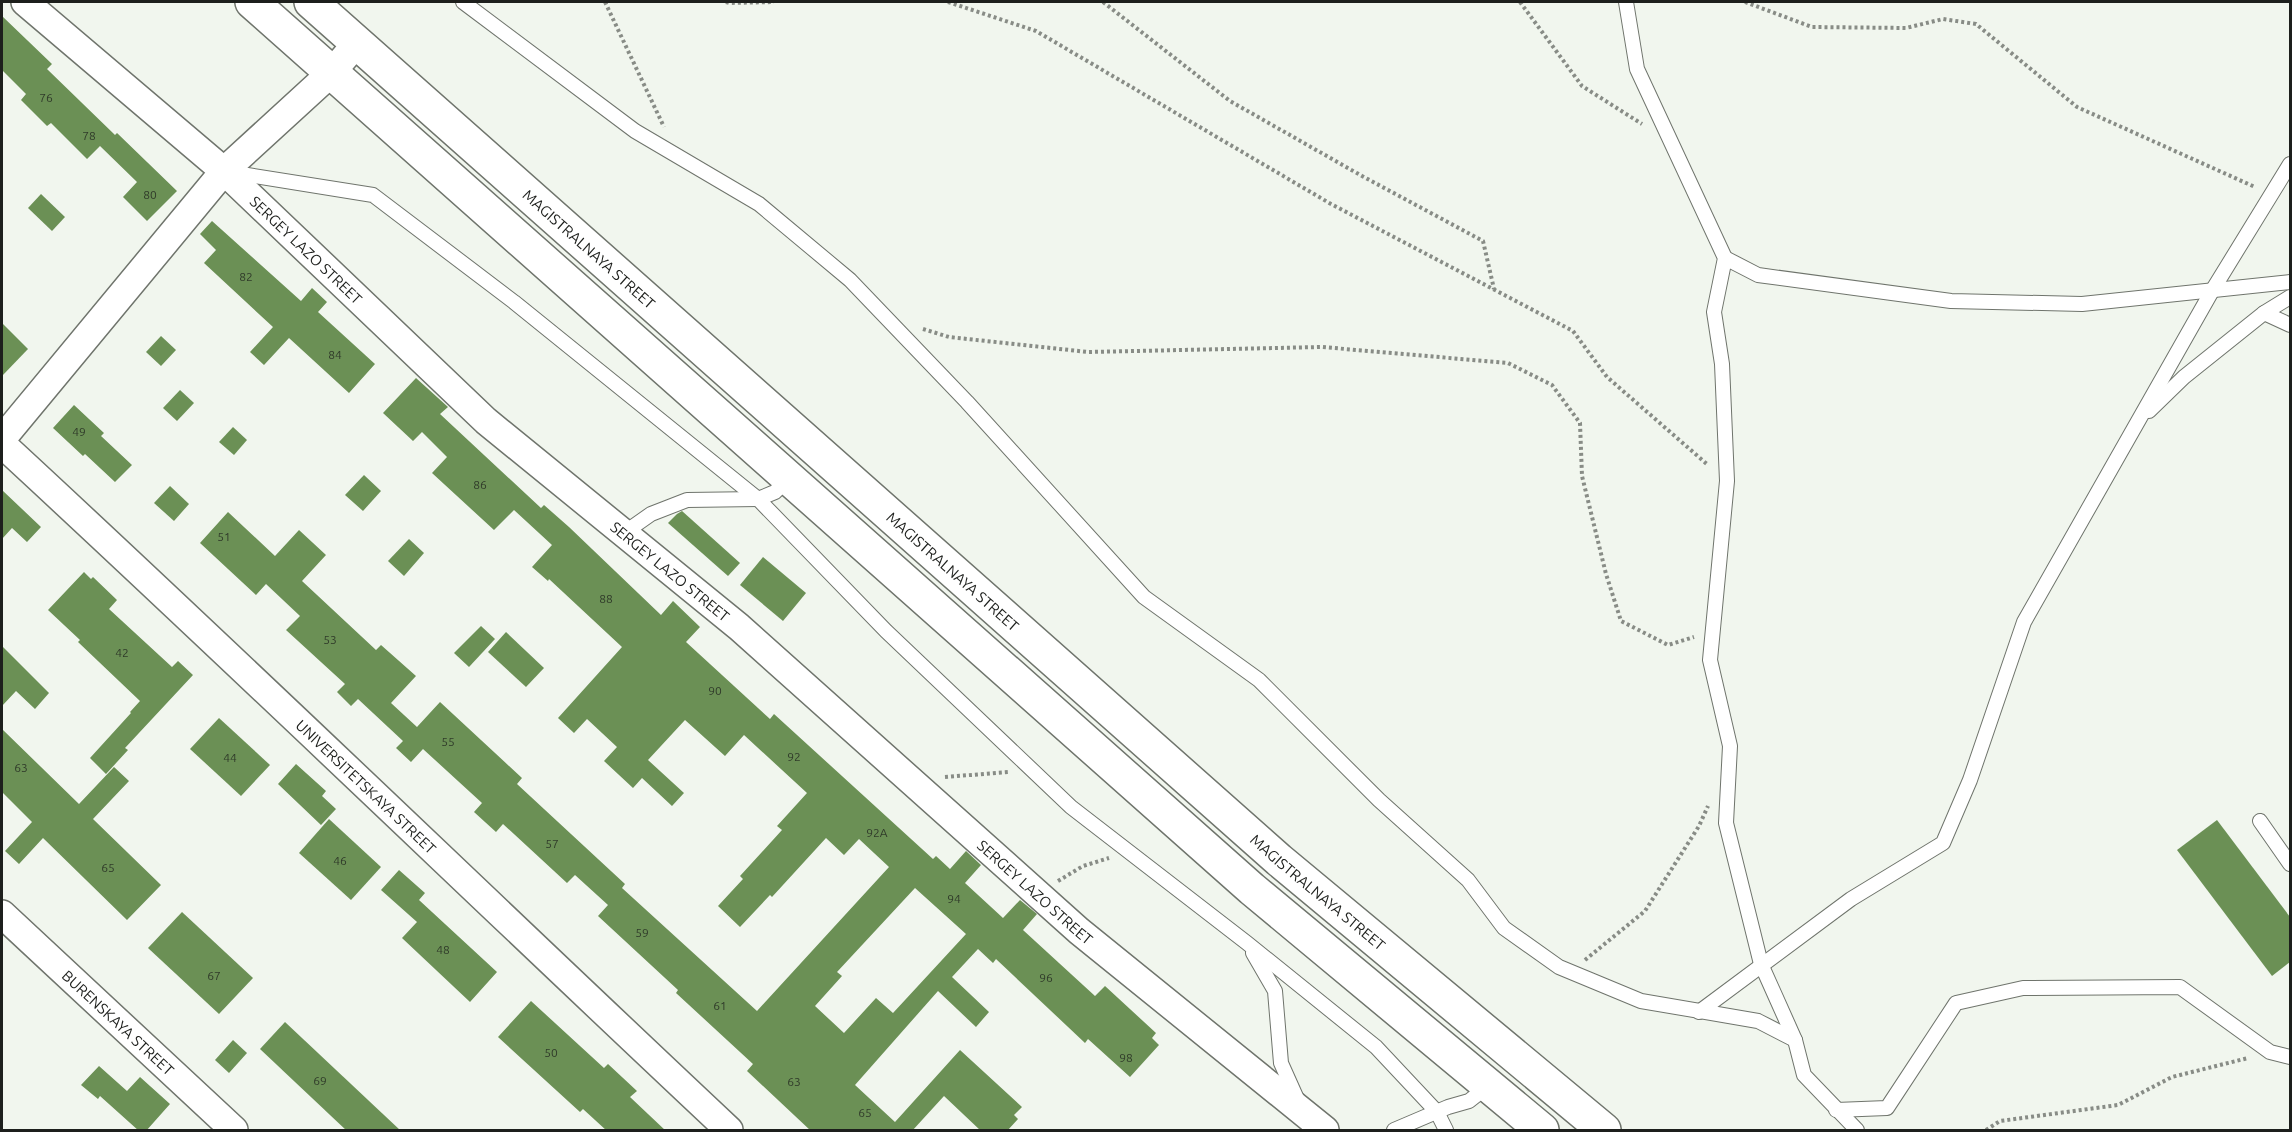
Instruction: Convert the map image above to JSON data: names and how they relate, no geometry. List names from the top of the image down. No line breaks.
{"streets":{"main road":["MAGISTRALNAYA STREET"],"street":["SERGEY LAZO STREET","UNIVERSITETSKAYA STREET","BURENSKAYA STREET"]},"house_numbers":["76","78","80","82","84","49","86","51","88","53","42","90","55","92","44","63","92А","57","46","65","94","59","48","67","96","61","50","98","69","63","65"]}
